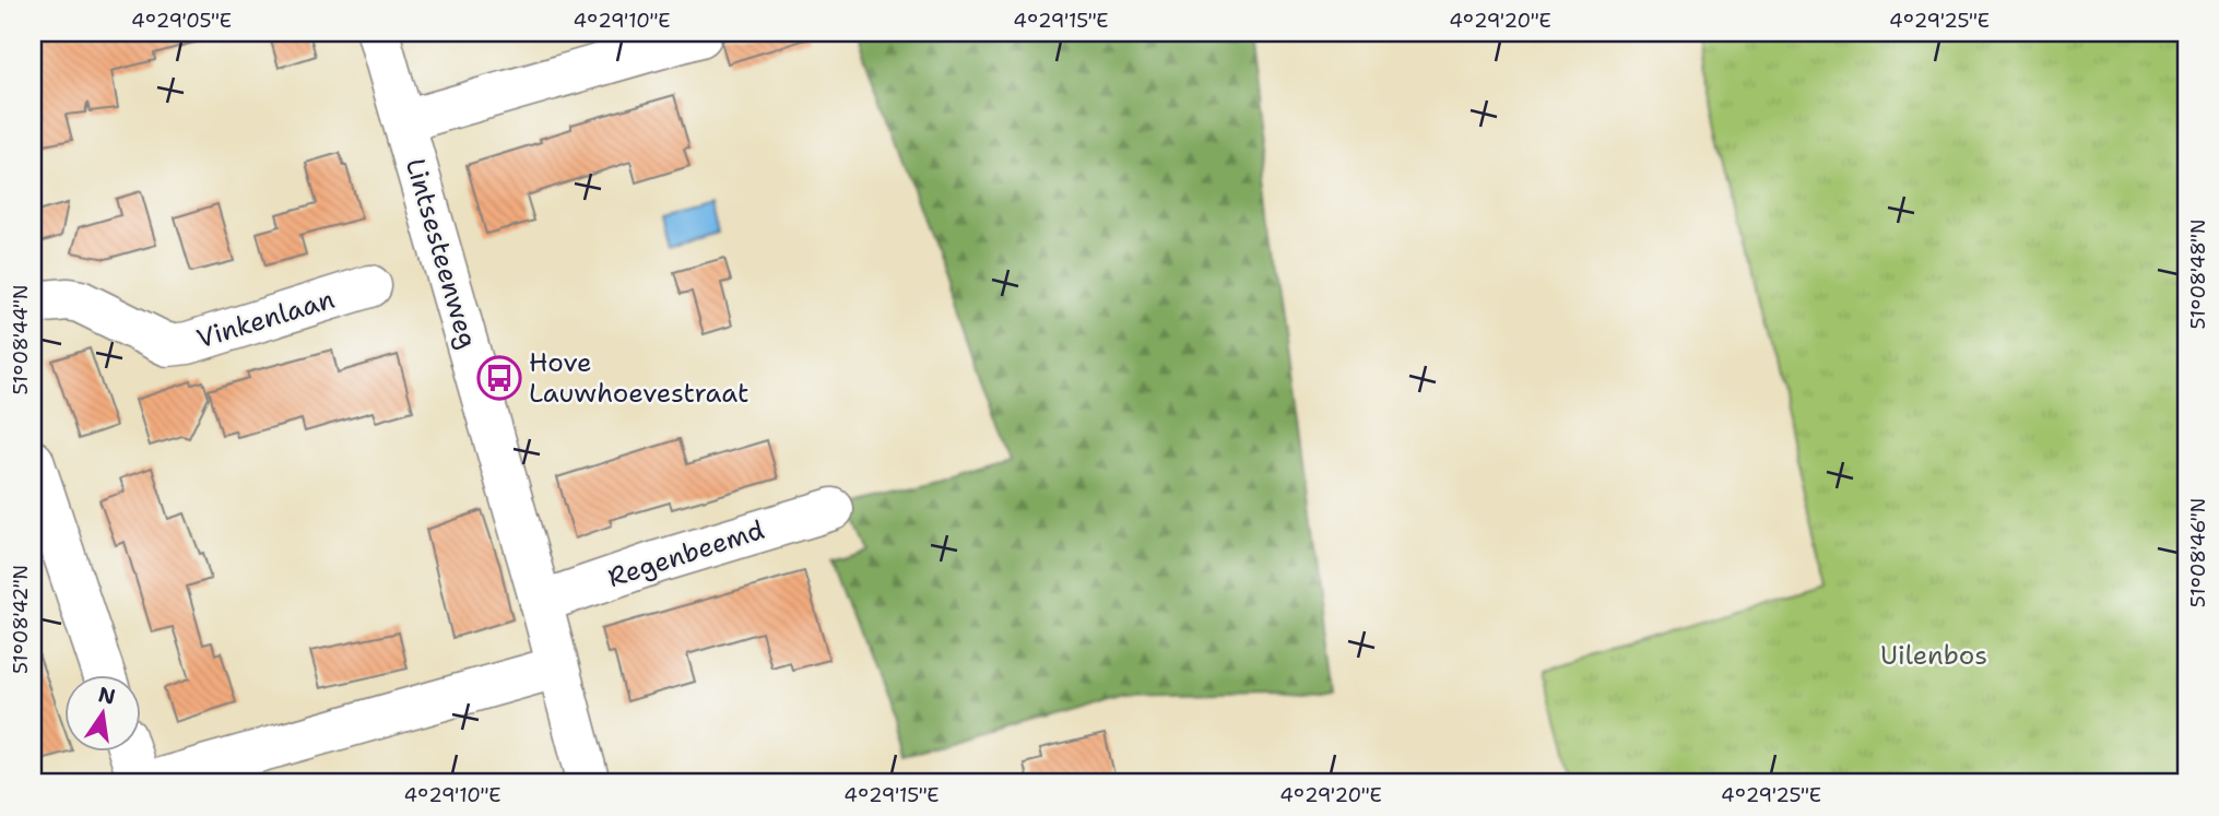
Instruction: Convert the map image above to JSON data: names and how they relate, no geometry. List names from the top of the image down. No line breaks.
{"streets":{"street":["Lintsesteenweg","Vinkenlaan","Regenbeemd"]},"crossings":[["Lintsesteenweg","Regenbeemd"]],"parks":["Uilenbos"],"places":{"bus stop":["Hove Lauwhoevestraat"]},"north":"top","coordinates":["4°29'05\"E","4°29'10\"E","4°29'15\"E","4°29'20\"E","4°29'25\"E","51°08'48\"N","51°08'44\"N","51°08'46\"N","51°08'42\"N"]}
